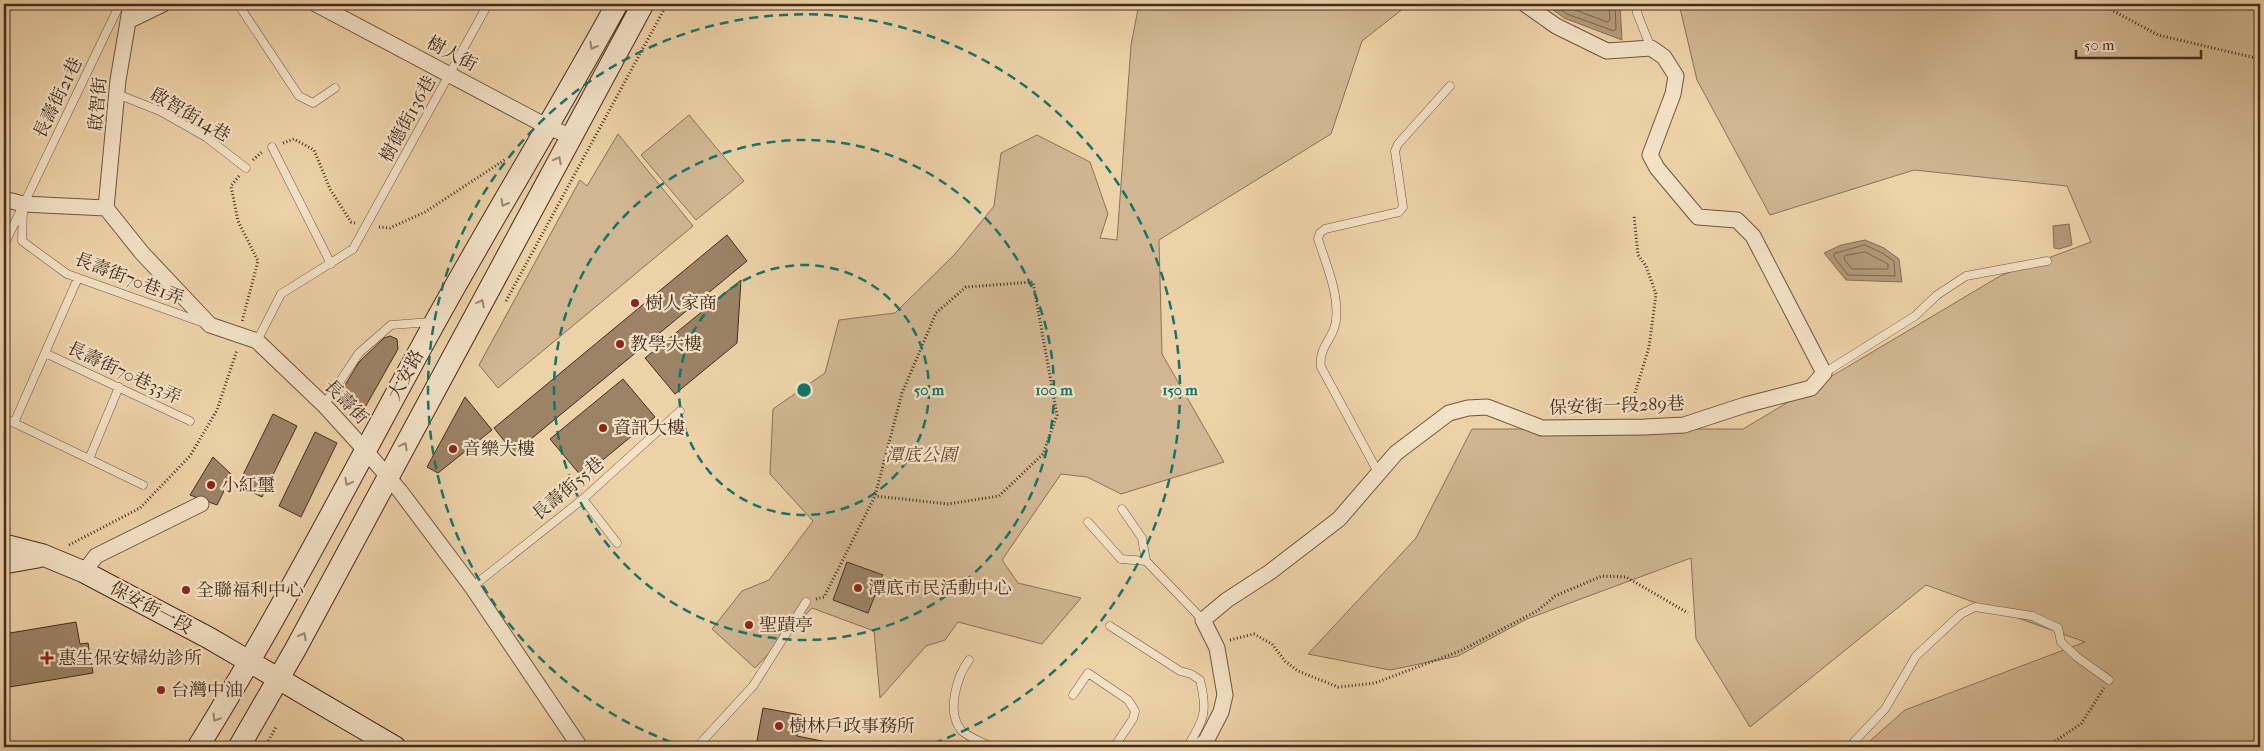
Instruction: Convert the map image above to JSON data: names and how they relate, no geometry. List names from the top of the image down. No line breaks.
{"streets":{"street":["樹人街","啟智街","大安路","長壽街","保安街一段289巷","保安街一段"],"lane":["長壽街21巷","啟智街14巷","樹德街136巷","長壽街70巷1弄","長壽街70巷33弄","長壽街55巷"]},"crossings":[["樹人街","樹德街136巷"],["樹人街","大安路"],["長壽街21巷","長壽街70巷1弄"],["啟智街","啟智街14巷"],["啟智街","長壽街"],["長壽街70巷1弄","長壽街"],["大安路","長壽街"],["大安路","保安街一段"],["長壽街","長壽街55巷"]],"parks":["潭底公園"],"places":{"other":["樹人家商","教學大樓","資訊大樓","音樂大樓","小紅璽","潭底市民活動中心","全聯福利中心","聖蹟亭","台灣中油","樹林戶政事務所"],"health":["惠生保安婦幼診所"]},"scale_bar":"50 m","rings":["50 m","100 m","150 m"]}
